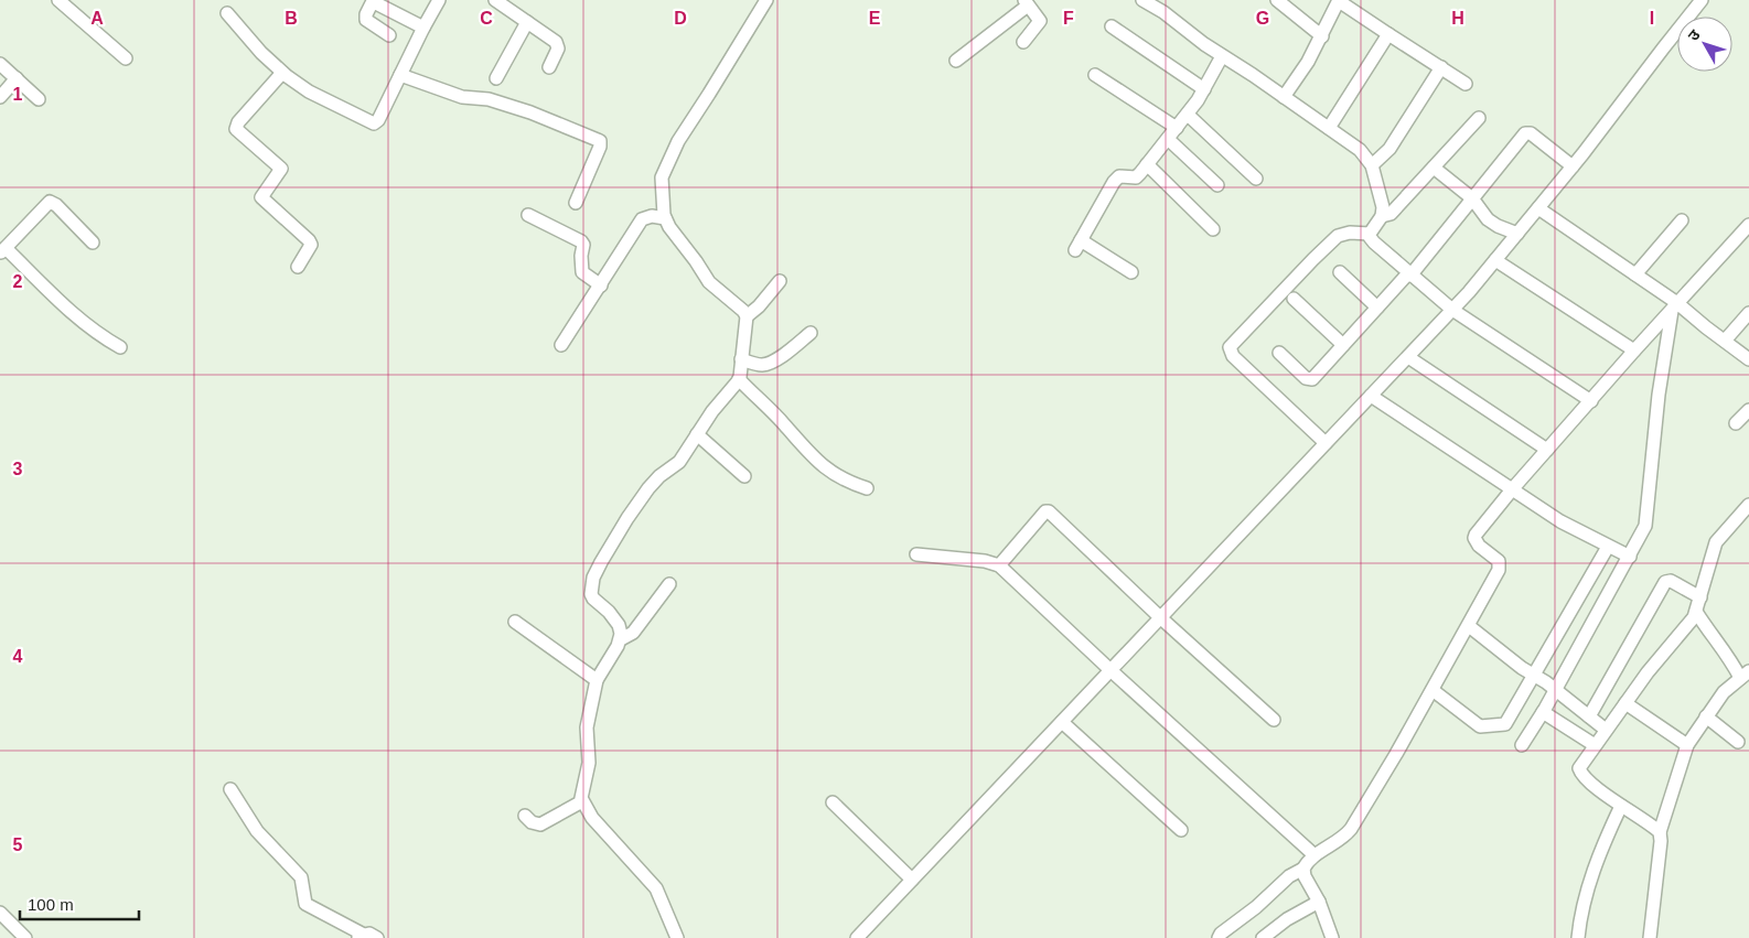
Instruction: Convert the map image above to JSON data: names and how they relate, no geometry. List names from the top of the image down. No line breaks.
{"scale_bar":"100 m","north":"top left","grid":{"columns":["A","B","C","D","E","F","G","H","I"],"rows":["1","2","3","4","5"]}}
